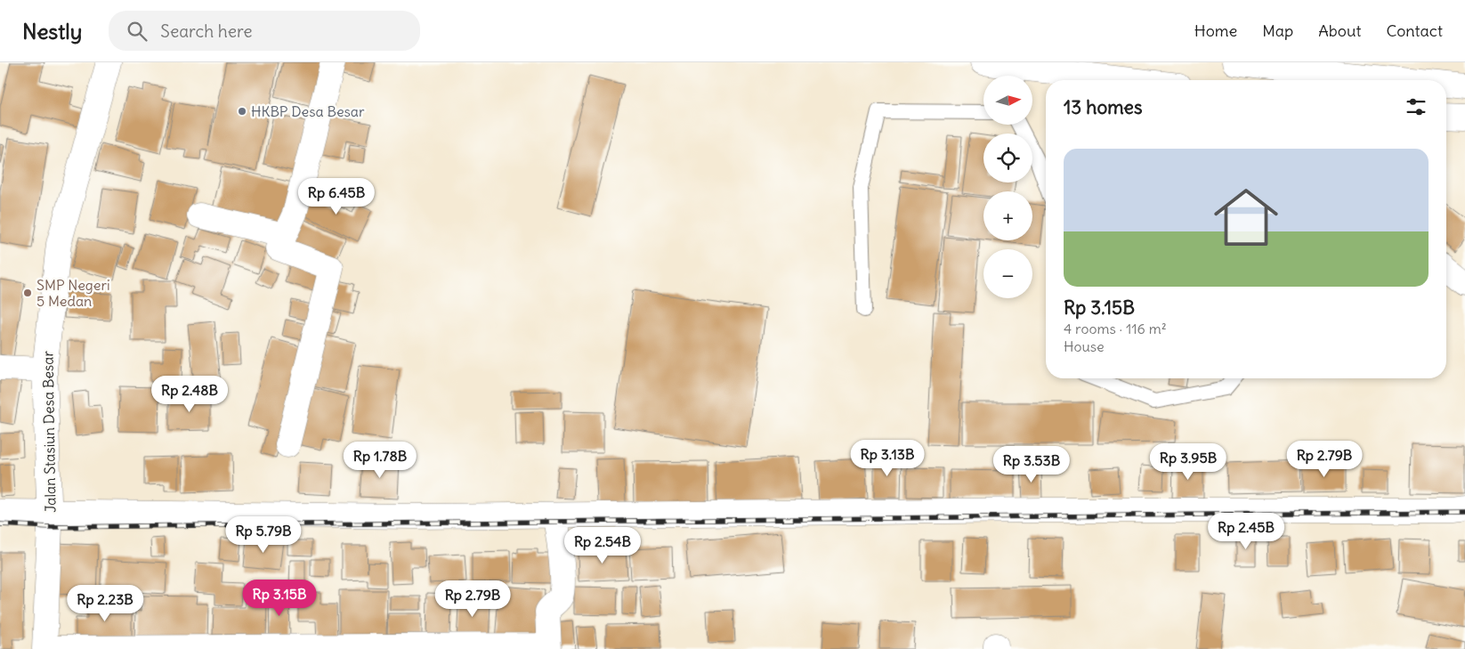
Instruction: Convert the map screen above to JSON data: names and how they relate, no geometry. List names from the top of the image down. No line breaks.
{"streets":{"main road":["Jalan Stasiun Desa Besar"]},"places":["HKBP Desa Besar","SMP Negeri 5 Medan"],"north":"right","page":{"header":"Nestly","search":"Search here","nav":["Home","Map","About","Contact"],"map_buttons":["+","−"],"heading":"13 homes","list":[{"name":"Rp 3.15B","note":"4 rooms · 116 m² · House"}],"price":["Rp 6.45B","Rp 2.48B","Rp 3.13B","Rp 2.79B","Rp 1.78B","Rp 3.95B","Rp 3.53B","Rp 2.45B","Rp 5.79B","Rp 2.54B","Rp 3.15B","Rp 2.79B","Rp 2.23B"]}}
